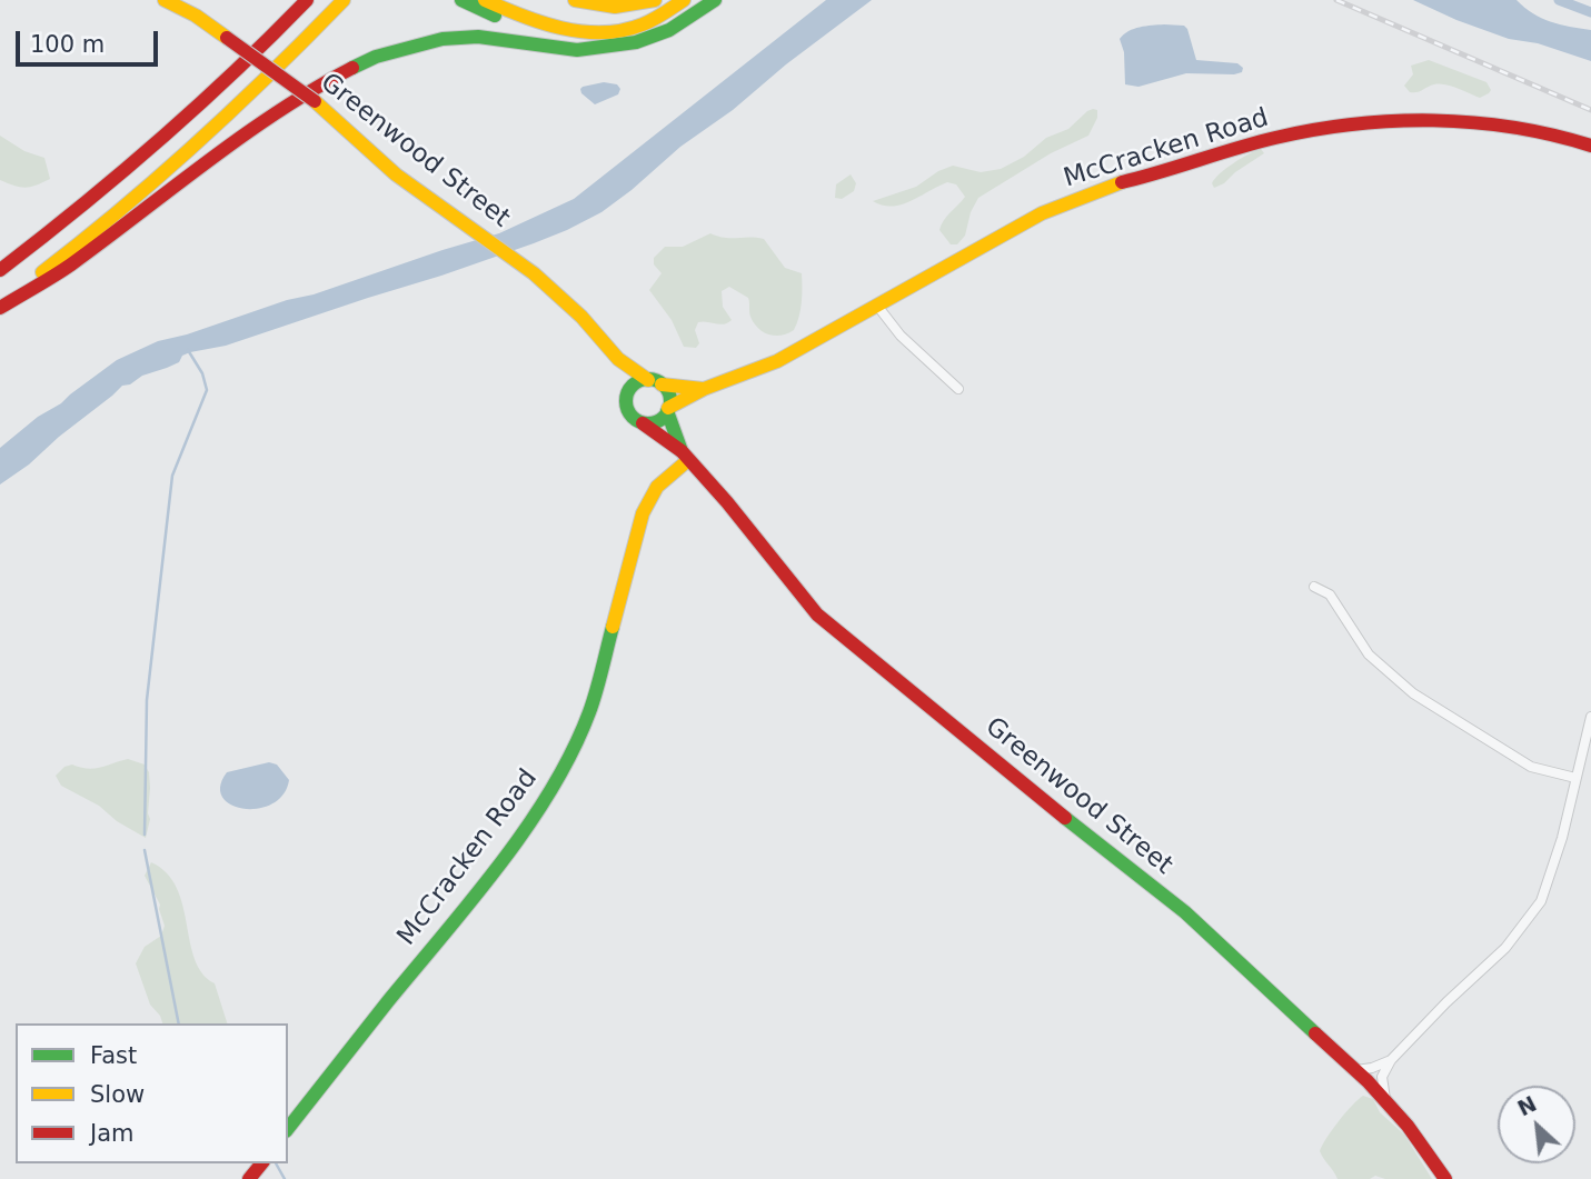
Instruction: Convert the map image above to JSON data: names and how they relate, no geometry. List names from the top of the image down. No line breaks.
{"streets":{"main road":["McCracken Road","Greenwood Street"]},"crossings":[["McCracken Road","Greenwood Street"]],"legend":["Fast","Slow","Jam"],"scale_bar":"100 m","north":"top left"}
